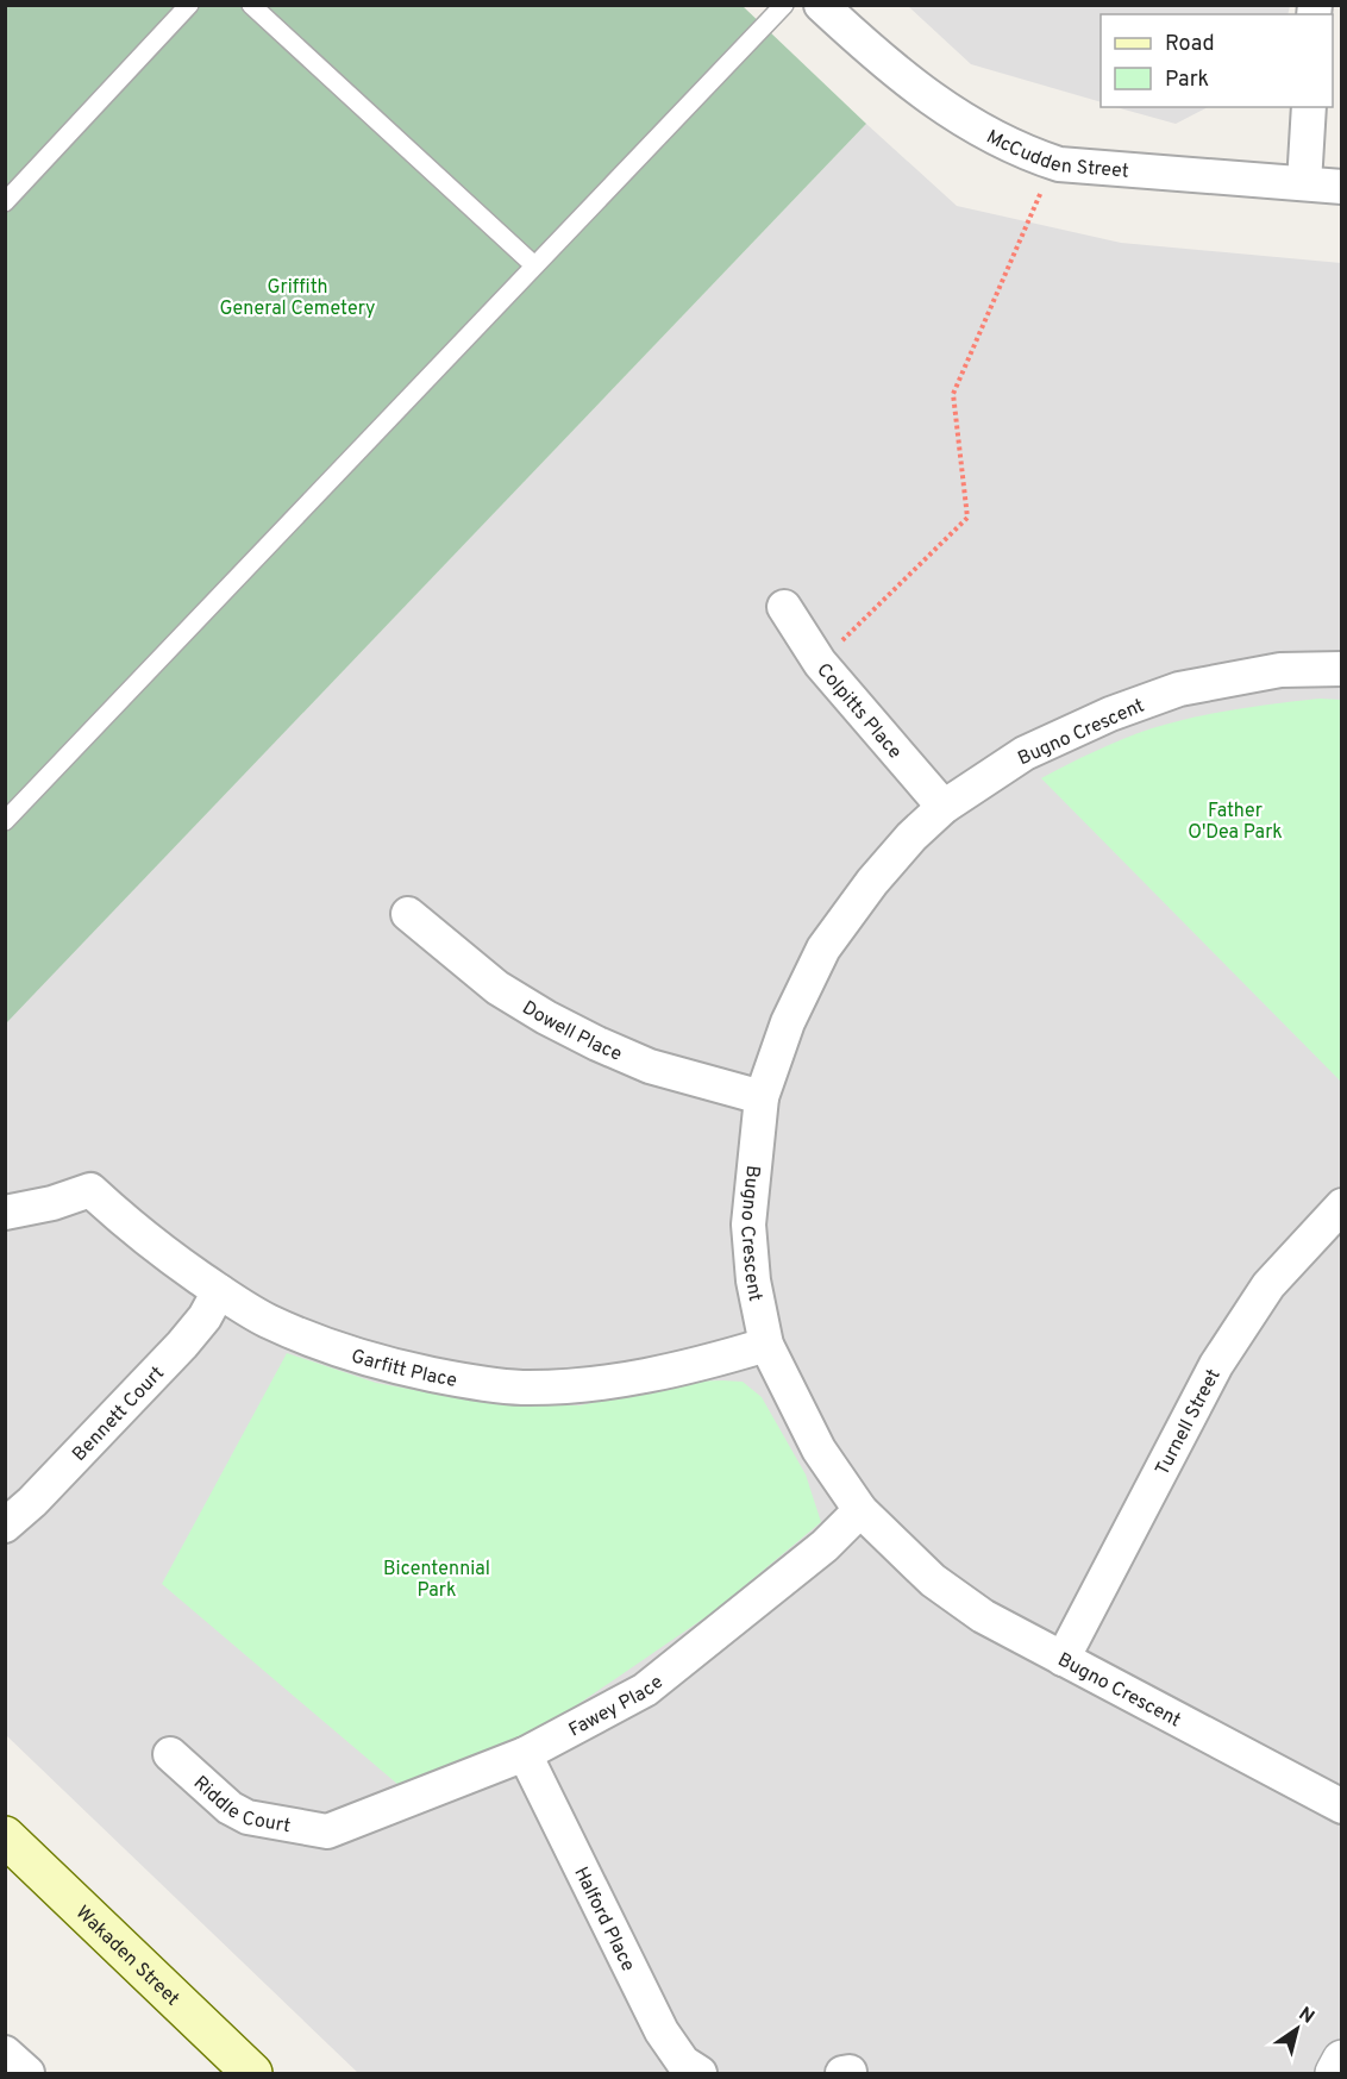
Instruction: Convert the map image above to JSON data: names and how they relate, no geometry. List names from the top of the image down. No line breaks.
{"streets":{"main road":["Wakaden Street"],"street":["McCudden Street","Colpitts Place","Bugno Crescent","Dowell Place","Garfitt Place","Bennett Court","Turnell Street","Fawey Place","Riddle Court","Halford Place"]},"crossings":[["Colpitts Place","Bugno Crescent"],["Bugno Crescent","Dowell Place"],["Bugno Crescent","Garfitt Place"],["Bugno Crescent","Turnell Street"],["Bugno Crescent","Fawey Place"],["Garfitt Place","Bennett Court"],["Fawey Place","Riddle Court"],["Fawey Place","Halford Place"]],"parks":["Griffith General Cemetery","Father O'Dea Park","Bicentennial Park"],"legend":["Road","Park"],"north":"top right"}
